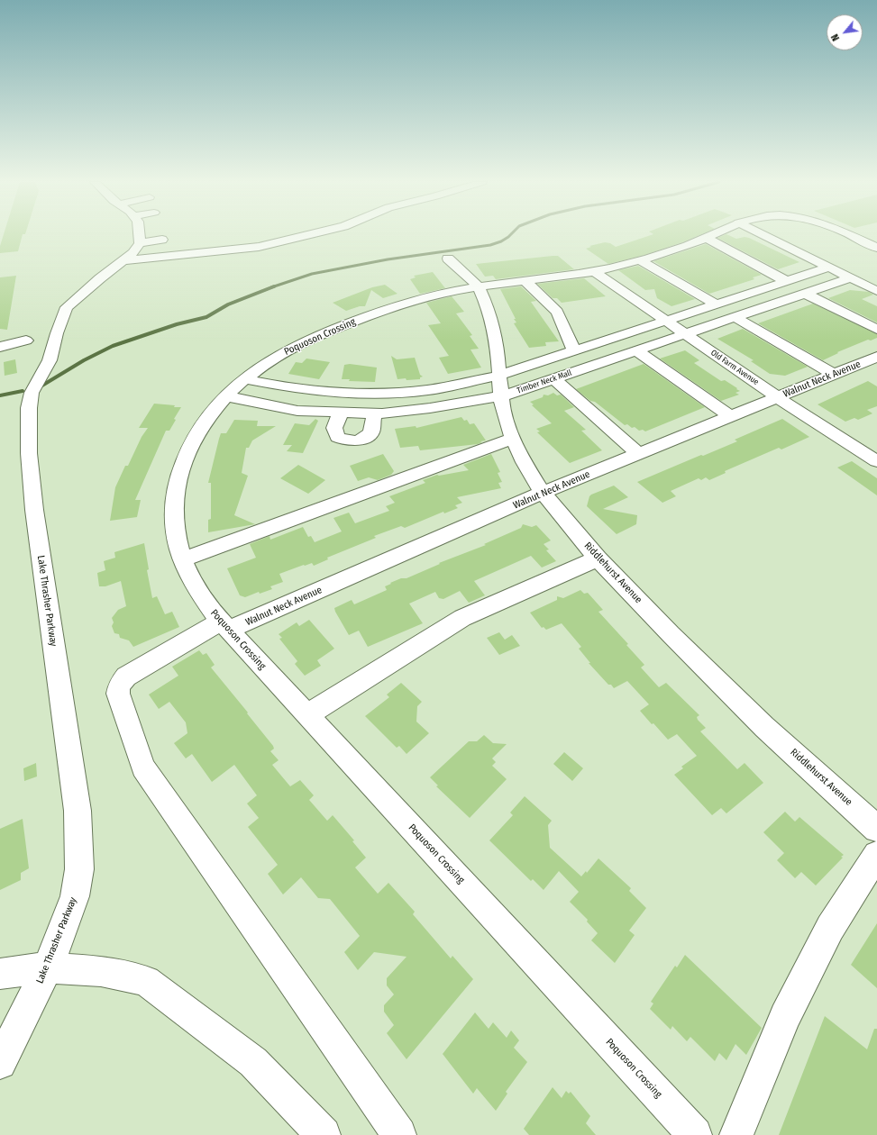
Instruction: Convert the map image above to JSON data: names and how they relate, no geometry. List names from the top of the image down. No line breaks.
{"streets":{"street":["Poquoson Crossing","Old Farm Avenue","Walnut Neck Avenue","Timber Neck Mall","Riddlehurst Avenue","Lake Thrasher Parkway"]},"crossings":[["Poquoson Crossing","Old Farm Avenue"],["Poquoson Crossing","Walnut Neck Avenue"],["Poquoson Crossing","Timber Neck Mall"],["Poquoson Crossing","Riddlehurst Avenue"],["Old Farm Avenue","Walnut Neck Avenue"],["Old Farm Avenue","Timber Neck Mall"],["Walnut Neck Avenue","Riddlehurst Avenue"],["Timber Neck Mall","Riddlehurst Avenue"]],"north":"bottom left"}
